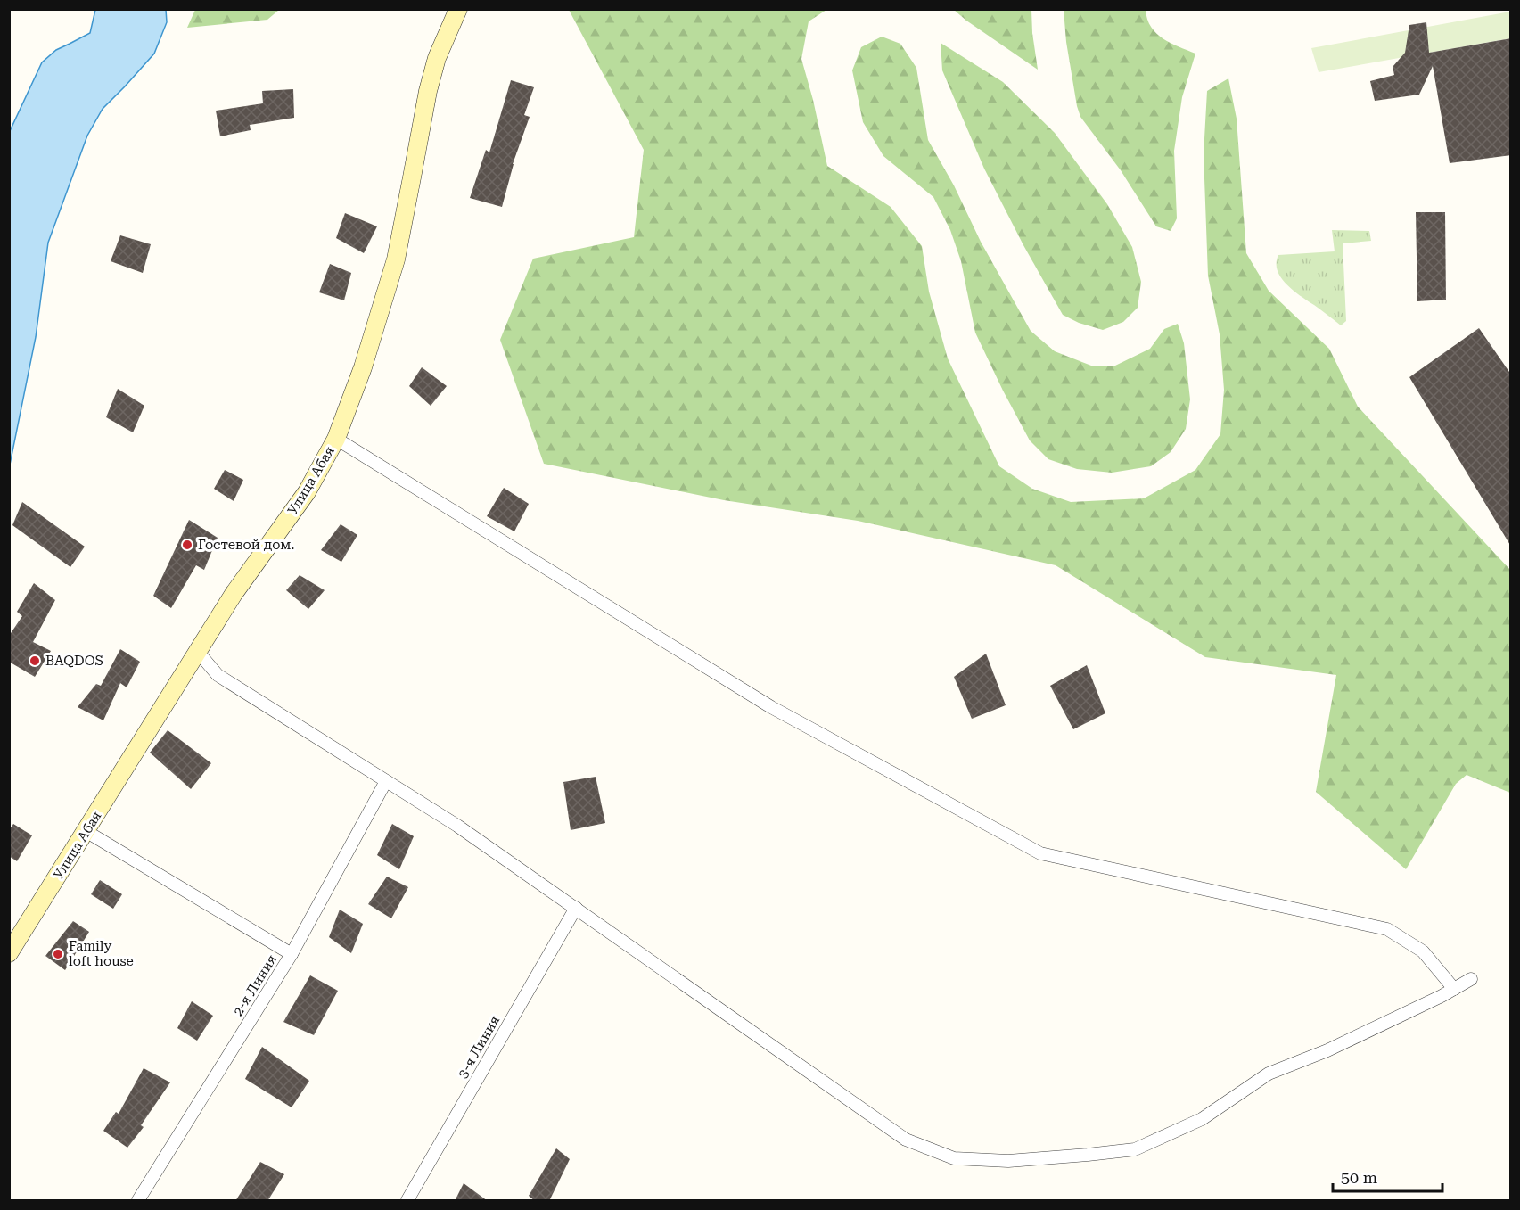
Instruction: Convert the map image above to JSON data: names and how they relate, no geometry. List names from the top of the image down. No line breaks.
{"streets":{"street":["Улица Абая","2-я Линия","3-я Линия"]},"places":["Гостевой дом.","BAQDOS","Family loft house"],"scale_bar":"50 m"}
